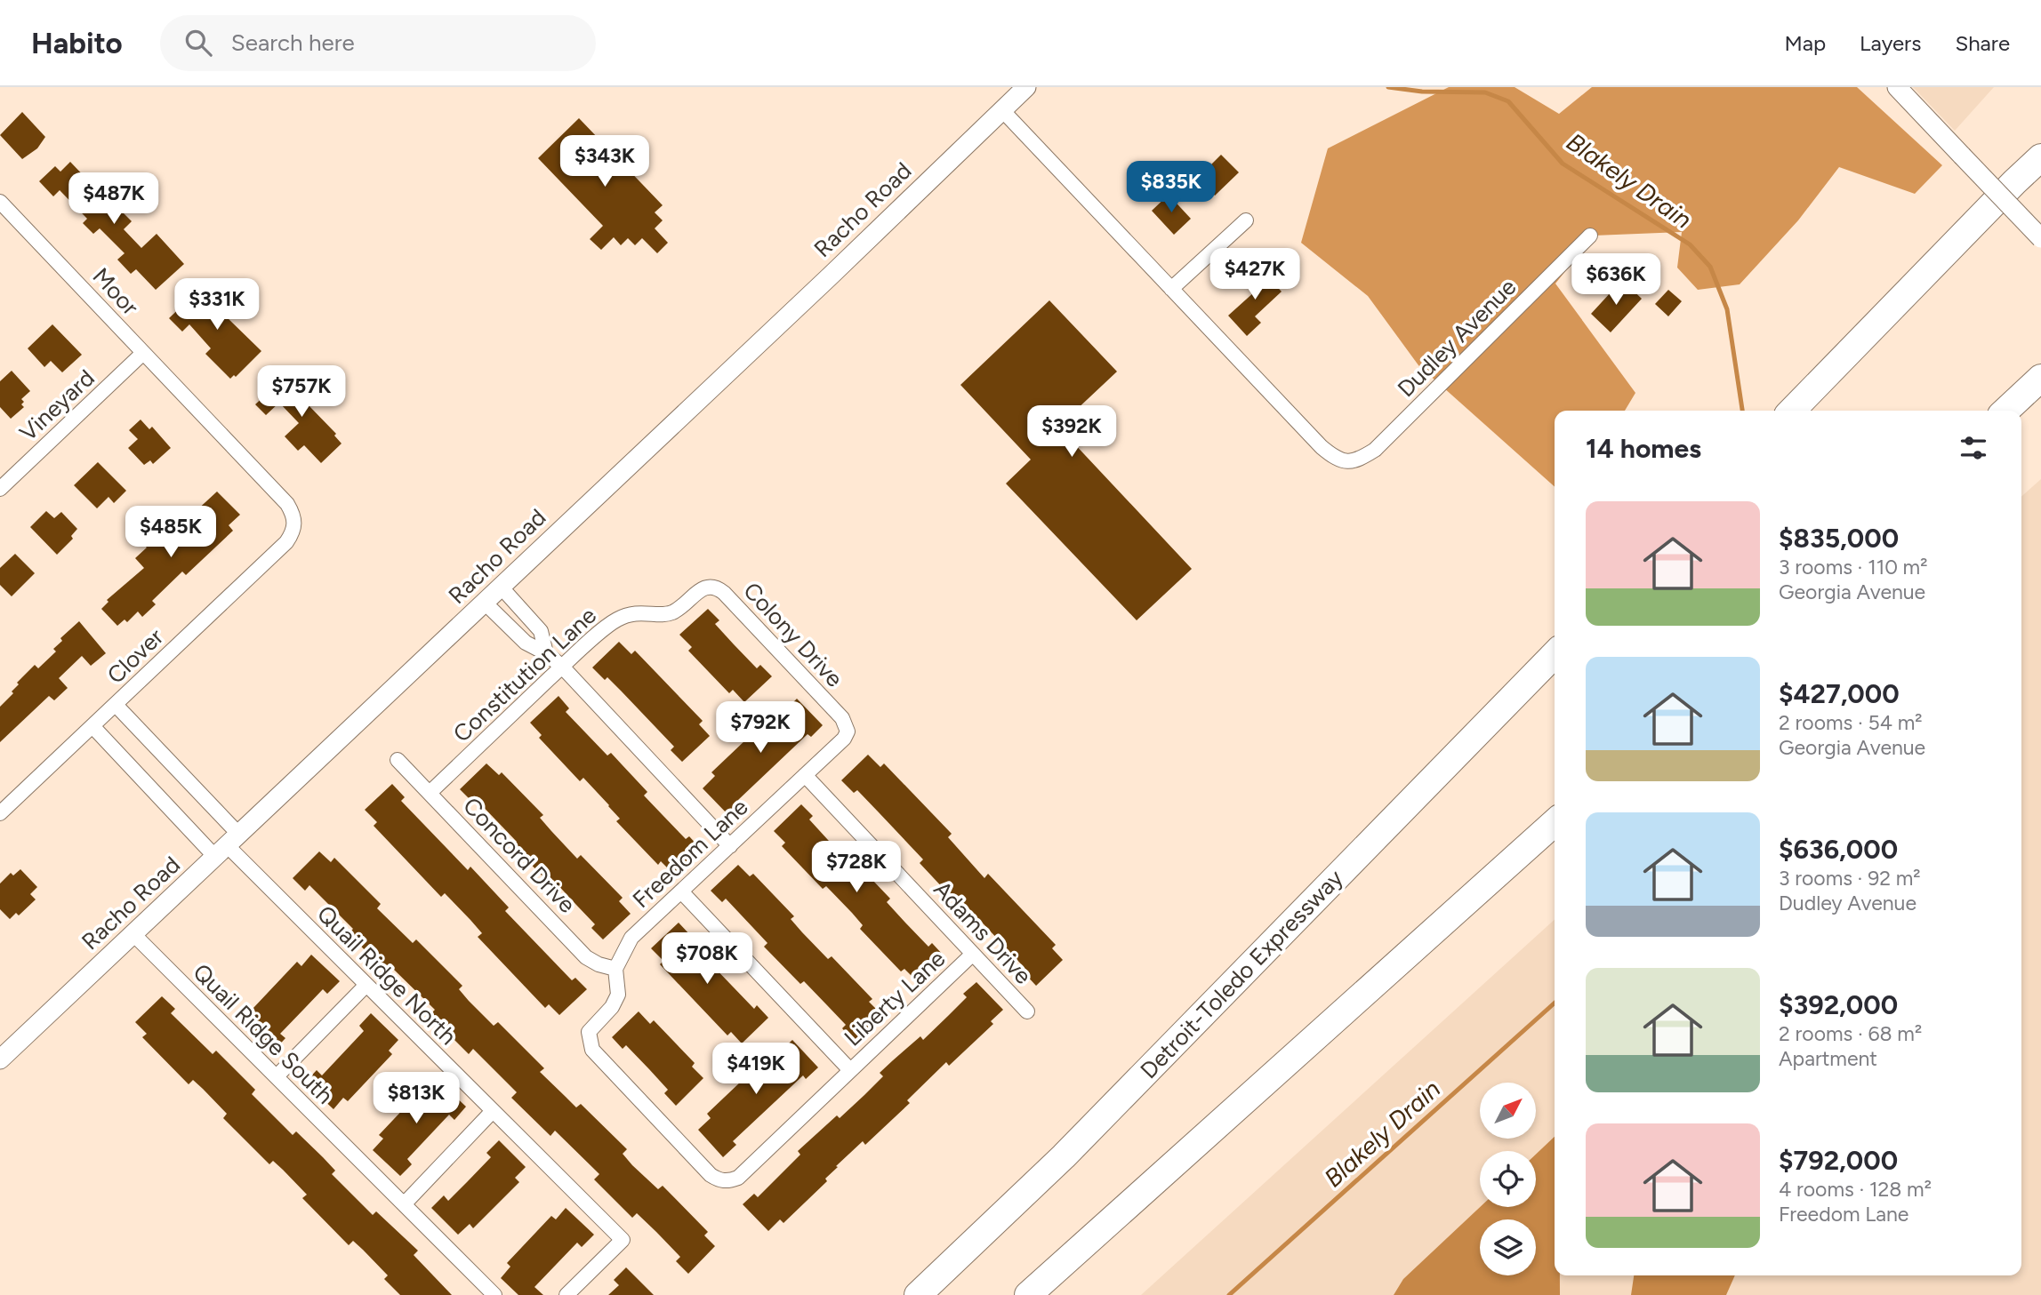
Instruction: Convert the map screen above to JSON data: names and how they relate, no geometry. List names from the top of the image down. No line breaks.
{"streets":{"highway":["Detroit-Toledo Expressway"],"street":["Racho Road","Moor","Dudley Avenue","Vineyard","Colony Drive","Clover","Constitution Lane","Freedom Lane","Concord Drive","Adams Drive","Quail Ridge North","Liberty Lane","Quail Ridge South"]},"crossings":[["Racho Road","Quail Ridge North"],["Racho Road","Quail Ridge South"],["Moor","Vineyard"],["Moor","Clover"],["Colony Drive","Constitution Lane"],["Colony Drive","Freedom Lane"],["Constitution Lane","Concord Drive"],["Freedom Lane","Concord Drive"],["Freedom Lane","Adams Drive"],["Freedom Lane","Liberty Lane"],["Adams Drive","Liberty Lane"]],"water":["Blakely Drain"],"north":"top right","page":{"header":"Habito","search":"Search here","nav":["Map","Layers","Share"],"price":["$343K","$835K","$487K","$427K","$636K","$331K","$757K","$392K","$485K","$792K","$728K","$708K","$419K","$813K"],"heading":"14 homes","list":[{"name":"$835,000","note":"3 rooms · 110 m² · Georgia Avenue"},{"name":"$427,000","note":"2 rooms · 54 m² · Georgia Avenue"},{"name":"$636,000","note":"3 rooms · 92 m² · Dudley Avenue"},{"name":"$392,000","note":"2 rooms · 68 m² · Apartment"},{"name":"$792,000","note":"4 rooms · 128 m² · Freedom Lane"}]}}
